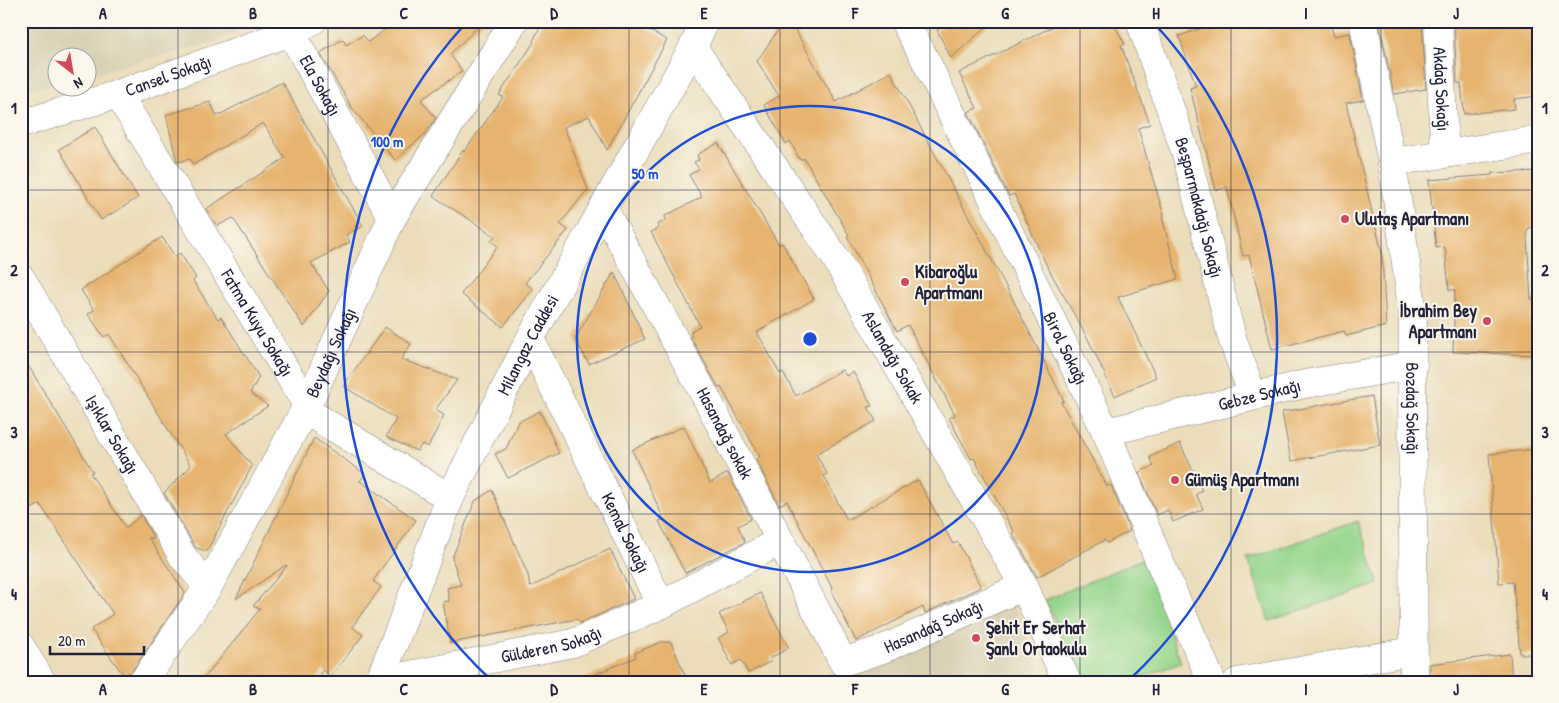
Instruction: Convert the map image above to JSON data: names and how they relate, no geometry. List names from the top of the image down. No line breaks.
{"streets":{"street":["Cansel Sokağı","Ela Sokağı","Akdağ Sokağı","Beşparmakdağı Sokağı","Fatma Kuyu Sokağı","Milangaz Caddesi","Birol Sokağı","Beydağı Sokağı","Aslandağı Sokak","Gebze Sokağı","Bozdağ Sokağı","Işıklar Sokağı","Hasandağ sokak","Kemal Sokağı","Hasandağ Sokağı","Gülderen Sokağı"]},"crossings":[["Cansel Sokağı","Ela Sokağı"],["Cansel Sokağı","Fatma Kuyu Sokağı"],["Ela Sokağı","Beydağı Sokağı"],["Beşparmakdağı Sokağı","Gebze Sokağı"],["Fatma Kuyu Sokağı","Milangaz Caddesi"],["Fatma Kuyu Sokağı","Beydağı Sokağı"],["Milangaz Caddesi","Aslandağı Sokak"],["Milangaz Caddesi","Hasandağ sokak"],["Milangaz Caddesi","Kemal Sokağı"],["Milangaz Caddesi","Gülderen Sokağı"],["Birol Sokağı","Gebze Sokağı"],["Beydağı Sokağı","Işıklar Sokağı"],["Aslandağı Sokak","Hasandağ Sokağı"],["Gebze Sokağı","Bozdağ Sokağı"],["Hasandağ sokak","Hasandağ Sokağı"],["Kemal Sokağı","Gülderen Sokağı"]],"places":["Ulutaş Apartmanı","Kibaroğlu Apartmanı","İbrahim Bey Apartmanı","Gümüş Apartmanı","Şehit Er Serhat Şanlı Ortaokulu"],"scale_bar":"20 m","north":"bottom right","grid":{"columns":["A","B","C","D","E","F","G","H","I","J"],"rows":["1","2","3","4"]},"rings":["100 m","50 m"]}
